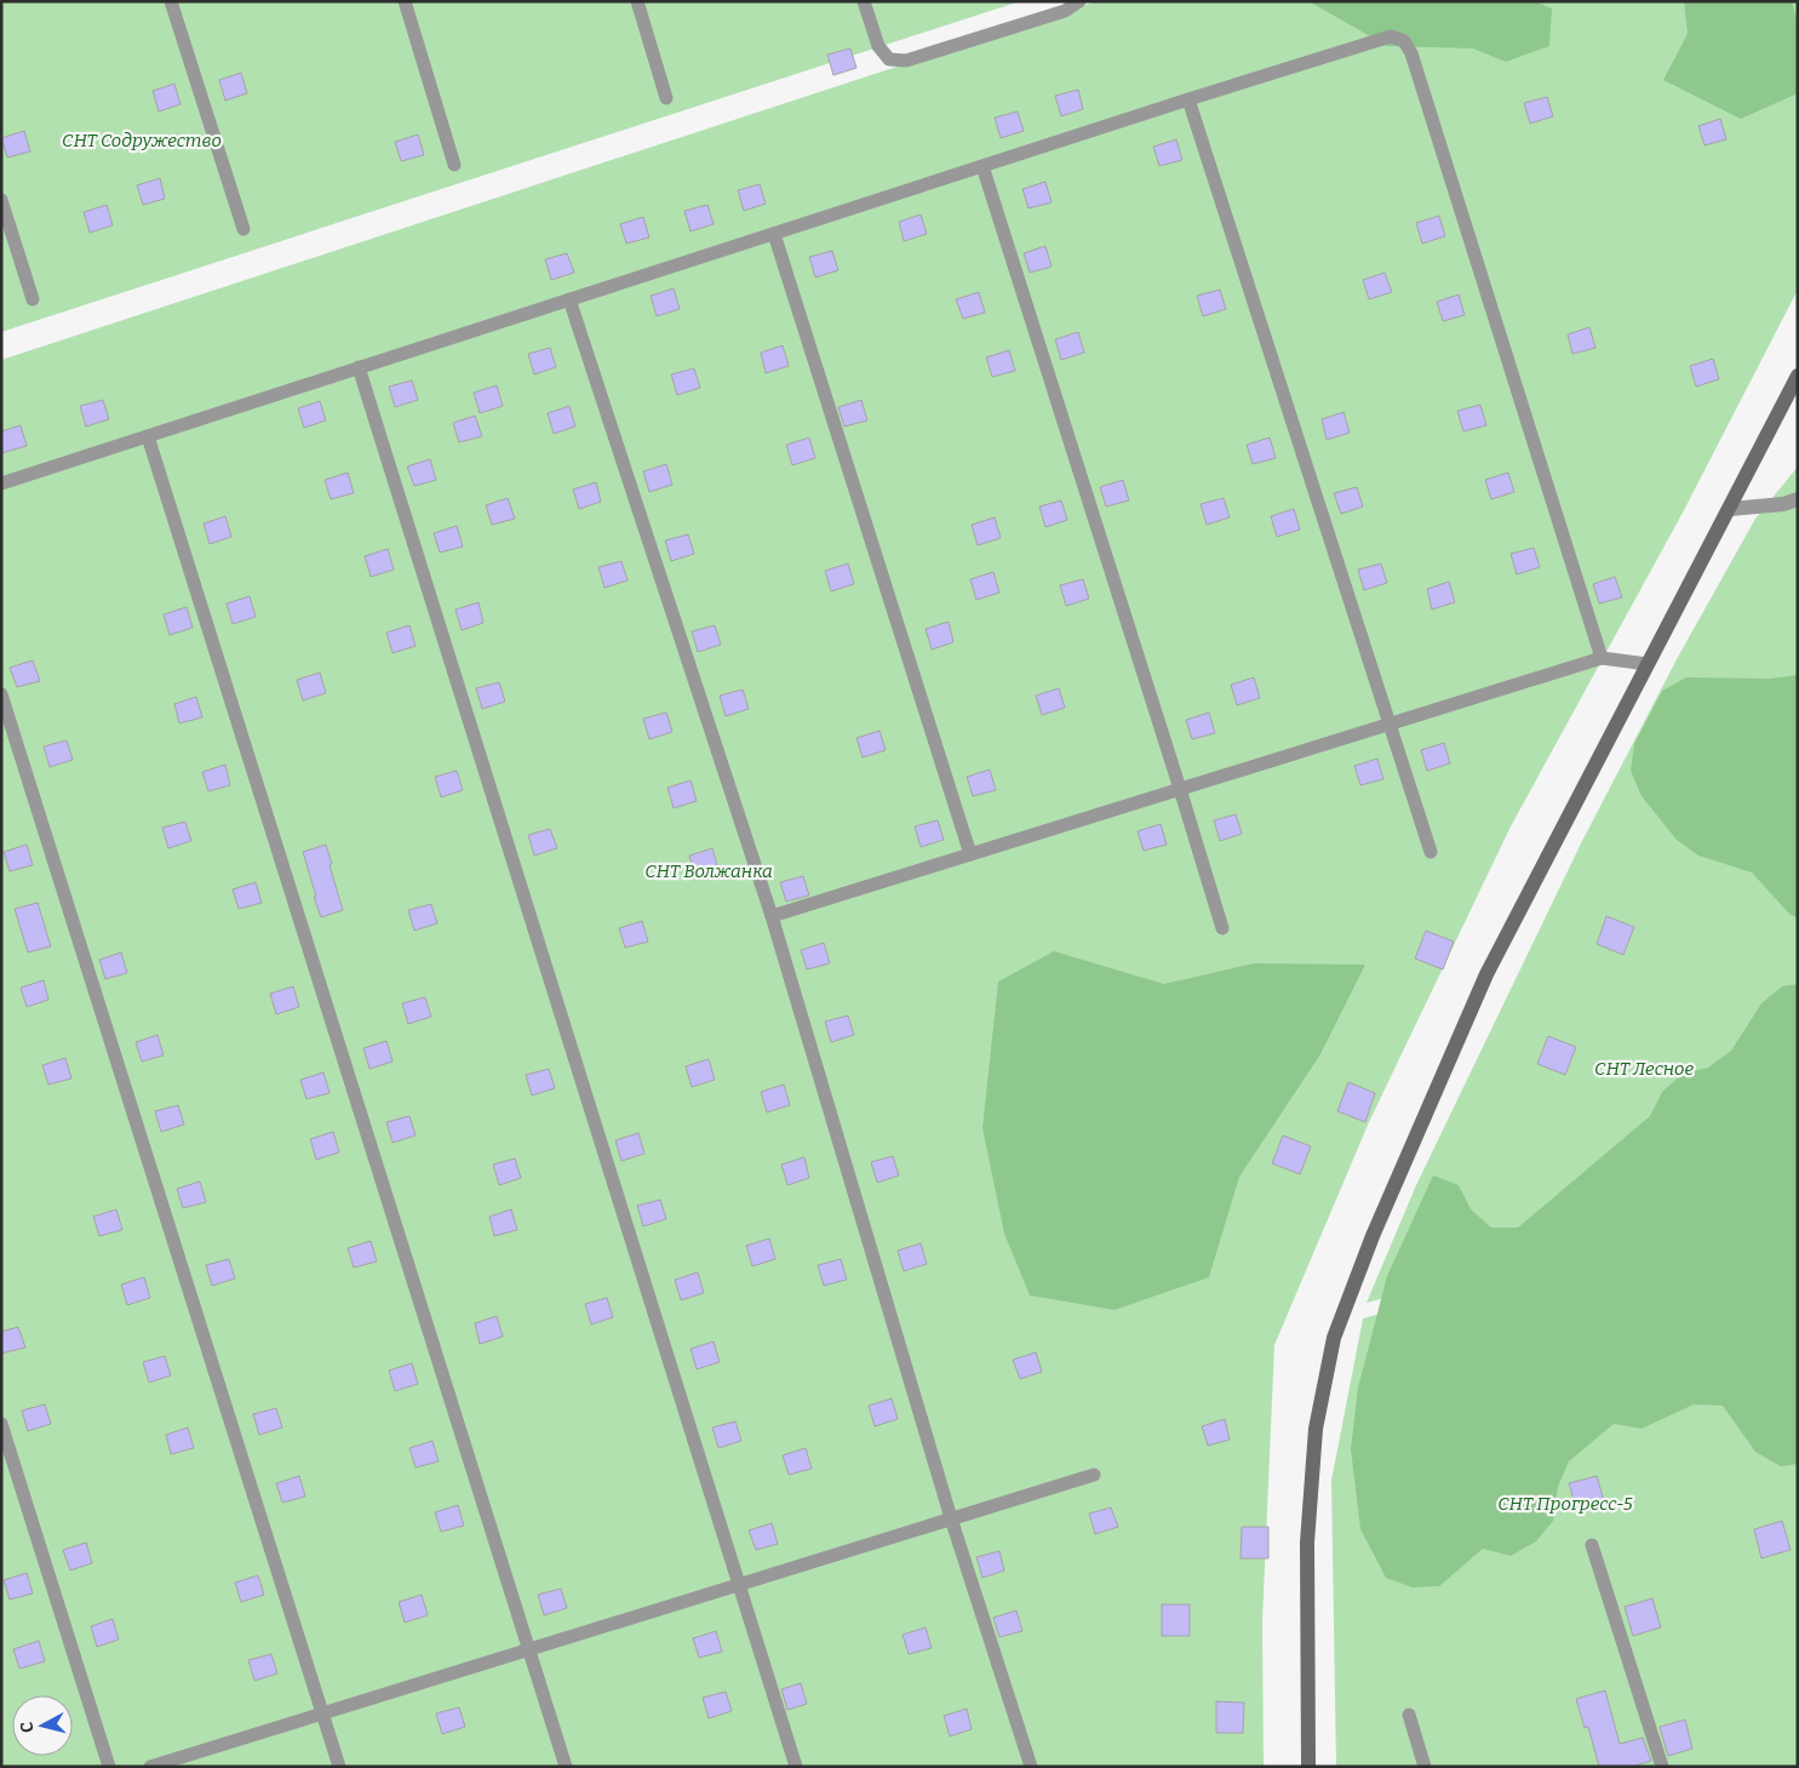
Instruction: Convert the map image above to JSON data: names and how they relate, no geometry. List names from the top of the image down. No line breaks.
{"parks":["СНТ Содружество","СНТ Волжанка","СНТ Лесное","СНТ Прогресс-5"],"north":"left"}
